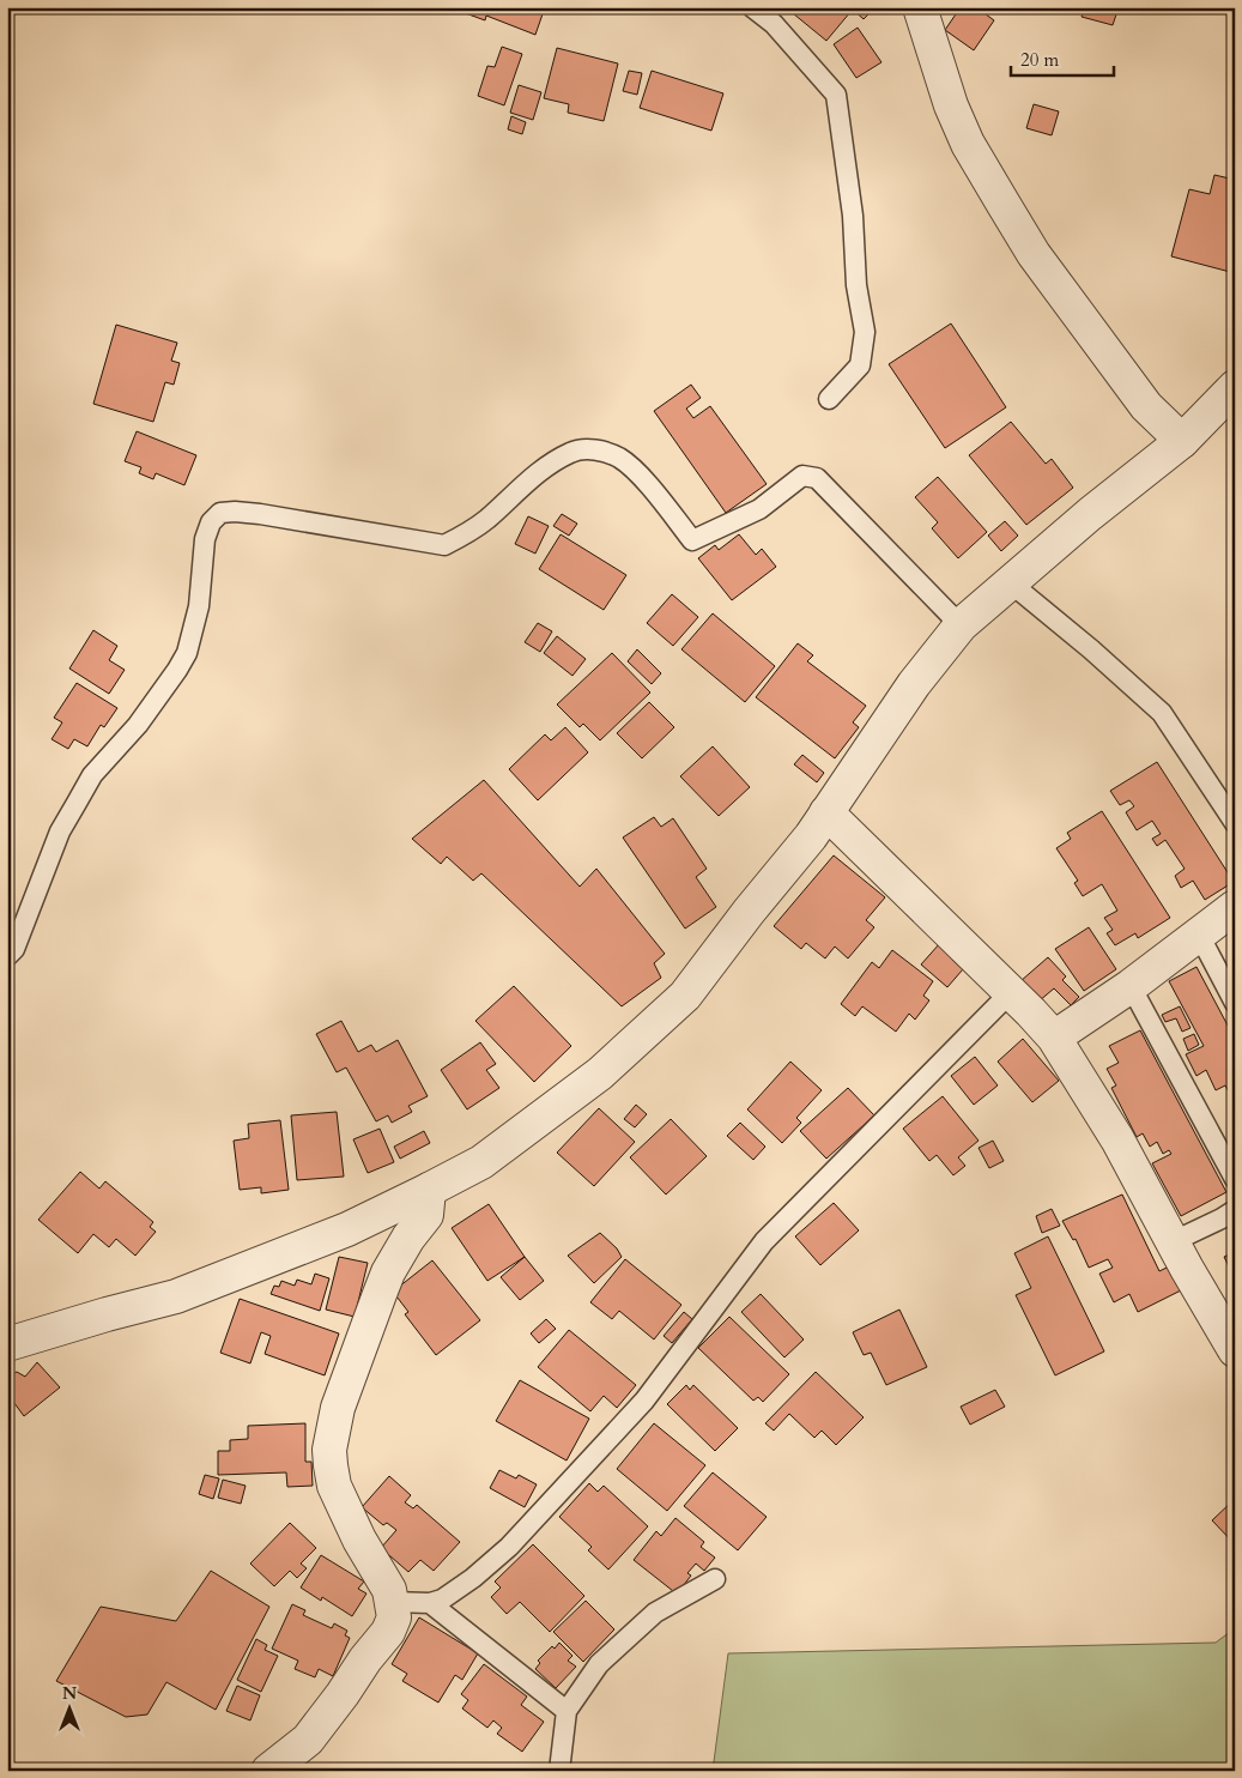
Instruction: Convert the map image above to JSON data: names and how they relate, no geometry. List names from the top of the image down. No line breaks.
{"scale_bar":"20 m","north":"top"}
